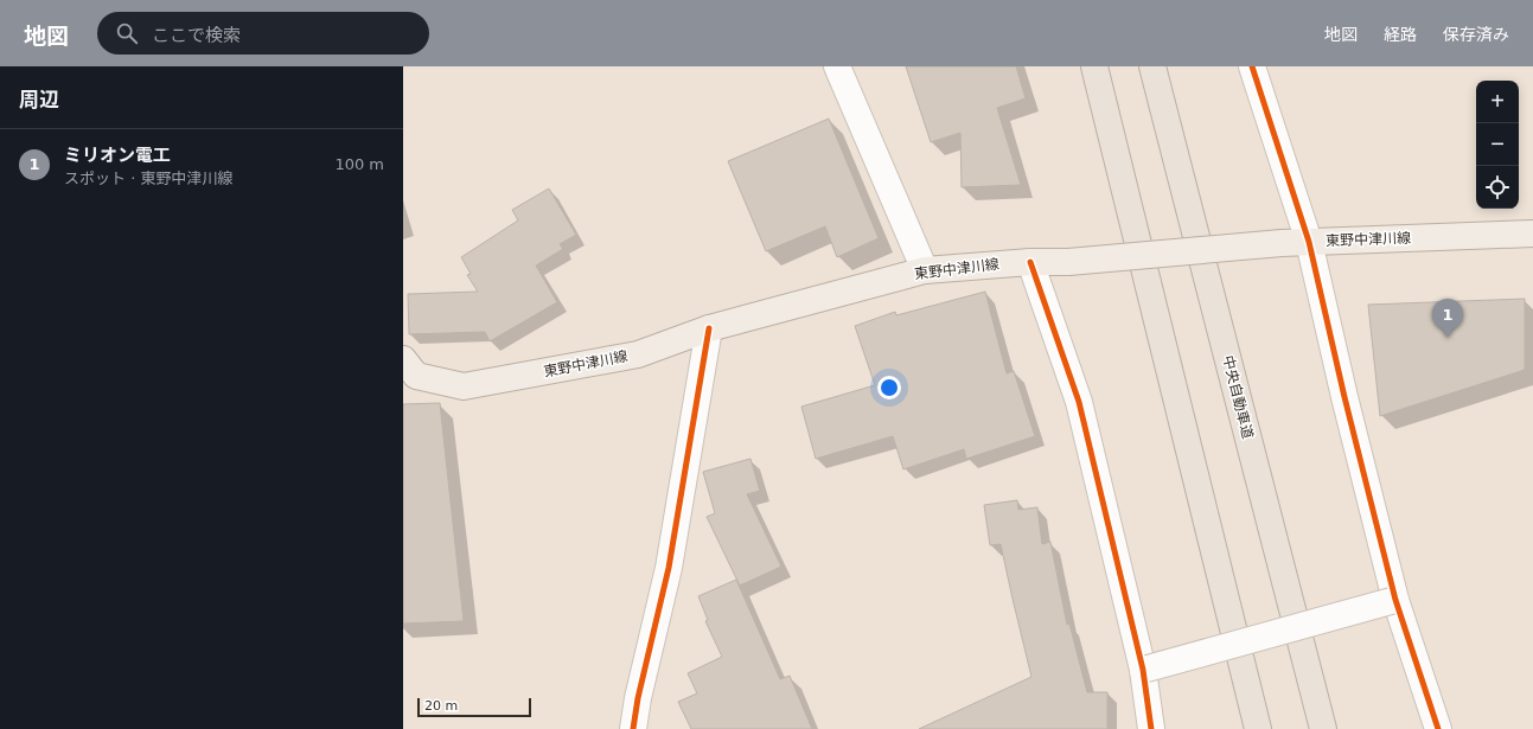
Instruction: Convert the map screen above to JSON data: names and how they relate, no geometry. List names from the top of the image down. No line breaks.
{"streets":{"highway":["中央自動車道"],"main road":["東野中津川線"]},"scale_bar":"20 m","page":{"header":"地図","search":"ここで検索","nav":["地図","経路","保存済み"],"heading":"周辺","map_buttons":["+","−"],"list":[{"mark":"1","name":"ミリオン電工","note":"スポット · 東野中津川線","value":"100 m"}],"pins":"1","scale":"20 m"}}
